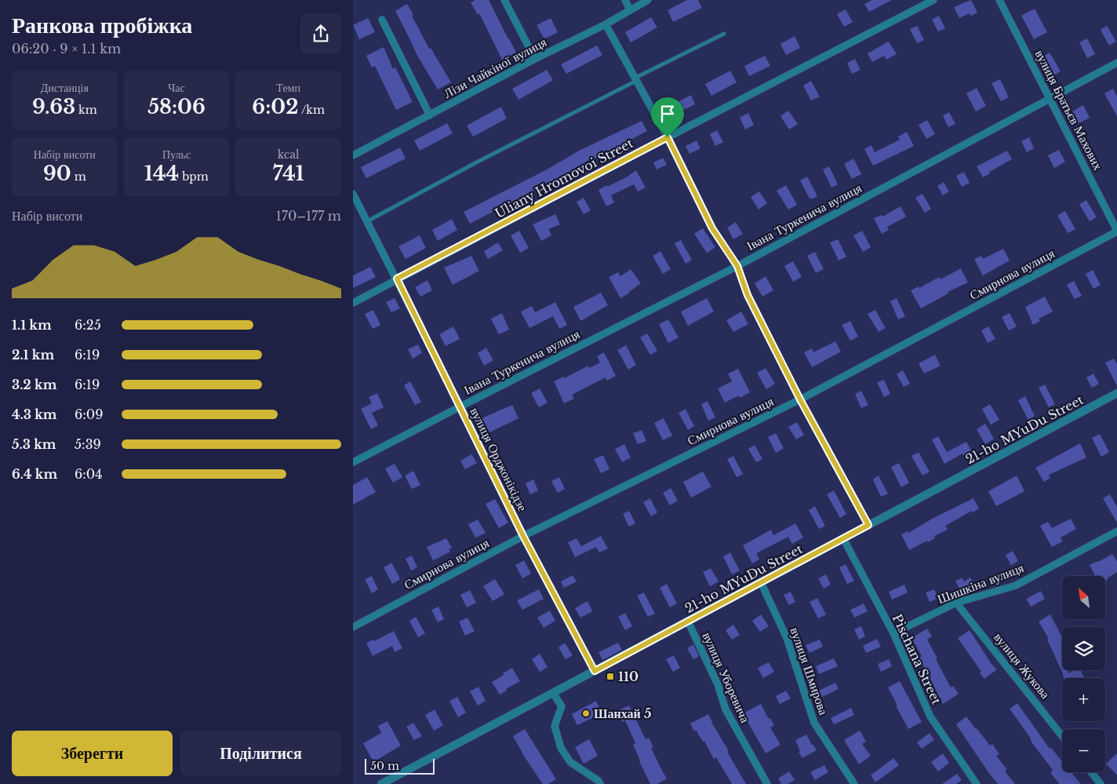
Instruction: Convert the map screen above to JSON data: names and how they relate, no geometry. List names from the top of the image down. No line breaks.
{"streets":{"street":["Лізи Чайкіної вулиця","вулиця Братьєв Махових","Uliany Hromovoi Street","Івана Туркенича вулиця","Смирнова вулиця","21-ho MYuDu Street","вулиця Орджонікідзе","Шишкіна вулиця","Pischana Street","вулиця Жукова","вулиця Шмирова","вулиця Уборевича"]},"crossings":[["вулиця Братьєв Махових","Івана Туркенича вулиця"],["вулиця Братьєв Махових","Смирнова вулиця"],["Uliany Hromovoi Street","вулиця Орджонікідзе"],["Івана Туркенича вулиця","вулиця Орджонікідзе"],["Смирнова вулиця","вулиця Орджонікідзе"],["21-ho MYuDu Street","вулиця Орджонікідзе"],["21-ho MYuDu Street","Pischana Street"],["21-ho MYuDu Street","вулиця Шмирова"],["21-ho MYuDu Street","вулиця Уборевича"],["Шишкіна вулиця","Pischana Street"],["Шишкіна вулиця","вулиця Жукова"]],"places":{"transit":["110"],"other":["Шанхай 5"]},"scale_bar":"50 m","north":"top left","page":{"heading":["Ранкова пробіжка","06:20 · 9 × 1.1 km"],"stats":[["Дистанція","9.63 km"],["Час","58:06"],["Темп","6:02 /km"],["Набір висоти","90 m"],["Пульс","144 bpm"],["kcal","741"]],"chart":["Набір висоти","170–177 m"],"list":[{"name":"1.1 km","note":"6:25"},{"name":"2.1 km","note":"6:19"},{"name":"3.2 km","note":"6:19"},{"name":"4.3 km","note":"6:09"},{"name":"5.3 km","note":"5:39"},{"name":"6.4 km","note":"6:04"}],"map_buttons":["+","−"],"buttons":["Зберегти","Поділитися"],"scale":"50 m"}}
